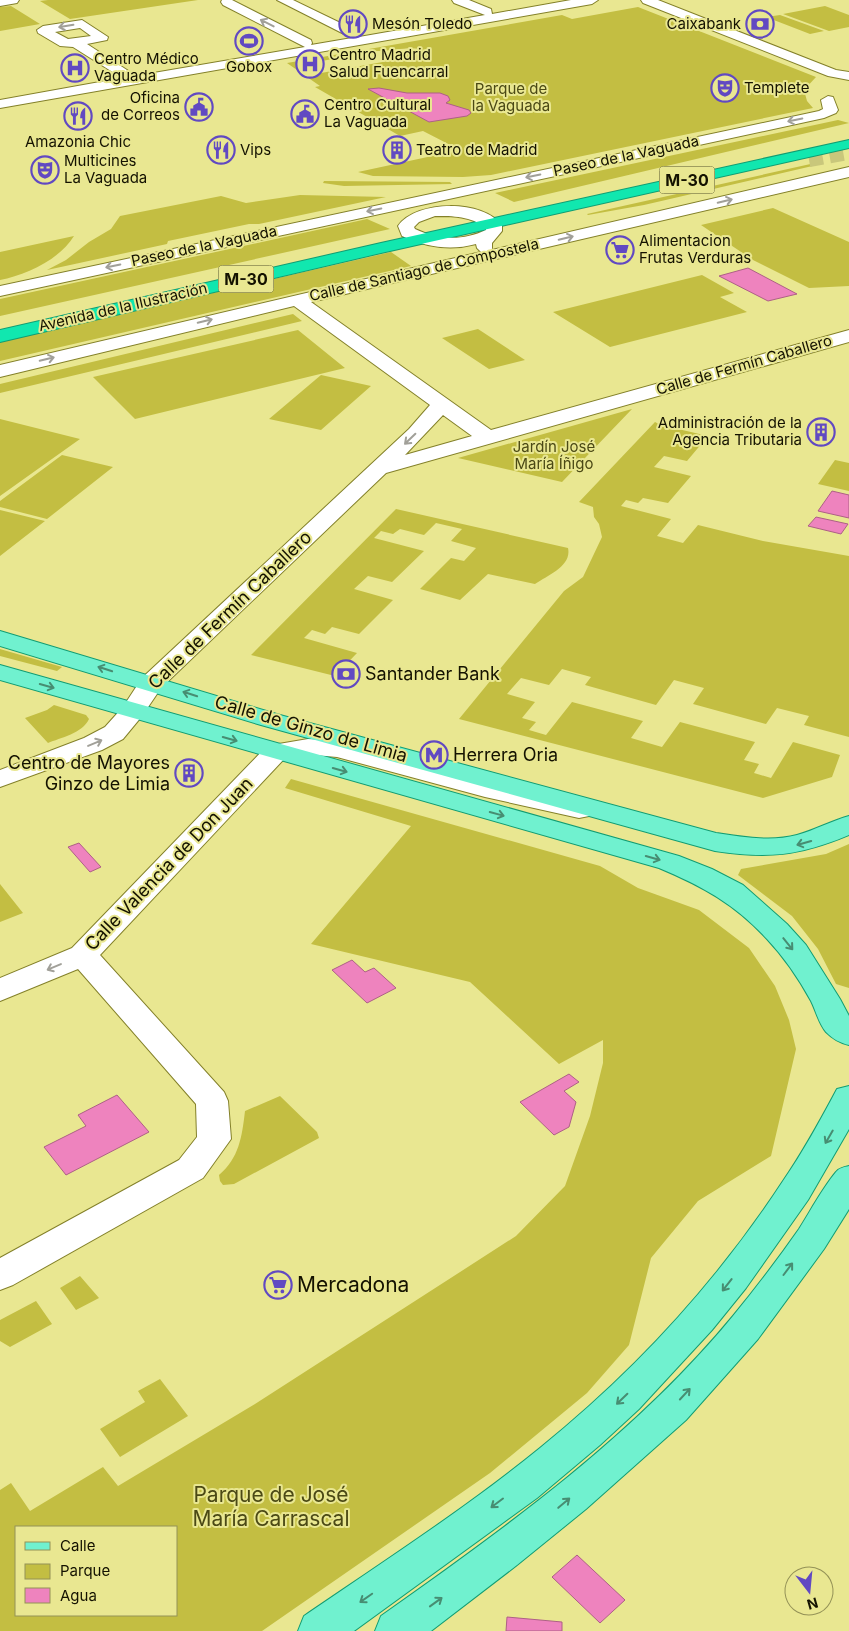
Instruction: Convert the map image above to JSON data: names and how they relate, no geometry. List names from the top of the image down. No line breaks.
{"streets":{"highway":["M-30","Avenida de la Ilustración"],"main road":["Calle de Ginzo de Limia"],"street":["Paseo de la Vaguada","Calle de Santiago de Compostela","Calle de Fermín Caballero","Calle Valencia de Don Juan"]},"crossings":[["Calle de Santiago de Compostela","Avenida de la Ilustración"],["Calle de Fermín Caballero","Calle de Ginzo de Limia"],["Calle de Ginzo de Limia","Calle Valencia de Don Juan"]],"parks":["Parque de la Vaguada","Jardín José María Íñigo","Parque de José María Carrascal"],"places":{"restaurant":["Mesón Toledo","Amazonia Chic","Vips"],"bank":["Caixabank","Santander Bank"],"sports":["Gobox"],"hospital":["Centro Madrid Salud Fuencarral","Centro Médico Vaguada"],"theatre":["Templete","Multicines La Vaguada"],"public building":["Oficina de Correos","Centro Cultural La Vaguada"],"building":["Teatro de Madrid","Administración de la Agencia Tributaria","Centro de Mayores Ginzo de Limia"],"supermarket":["Alimentacion Frutas Verduras","Mercadona"],"metro station":["Herrera Oria"]},"legend":["Calle","Parque","Agua"],"north":"bottom"}
